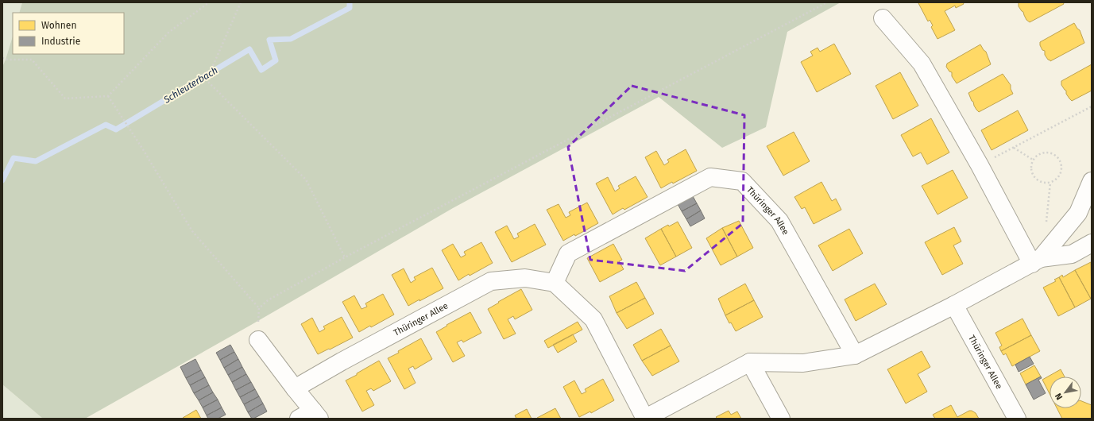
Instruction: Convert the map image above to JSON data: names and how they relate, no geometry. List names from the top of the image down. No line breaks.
{"streets":{"street":["Thüringer Allee"]},"water":["Schleuterbach"],"legend":["Wohnen","Industrie"],"north":"bottom left"}
